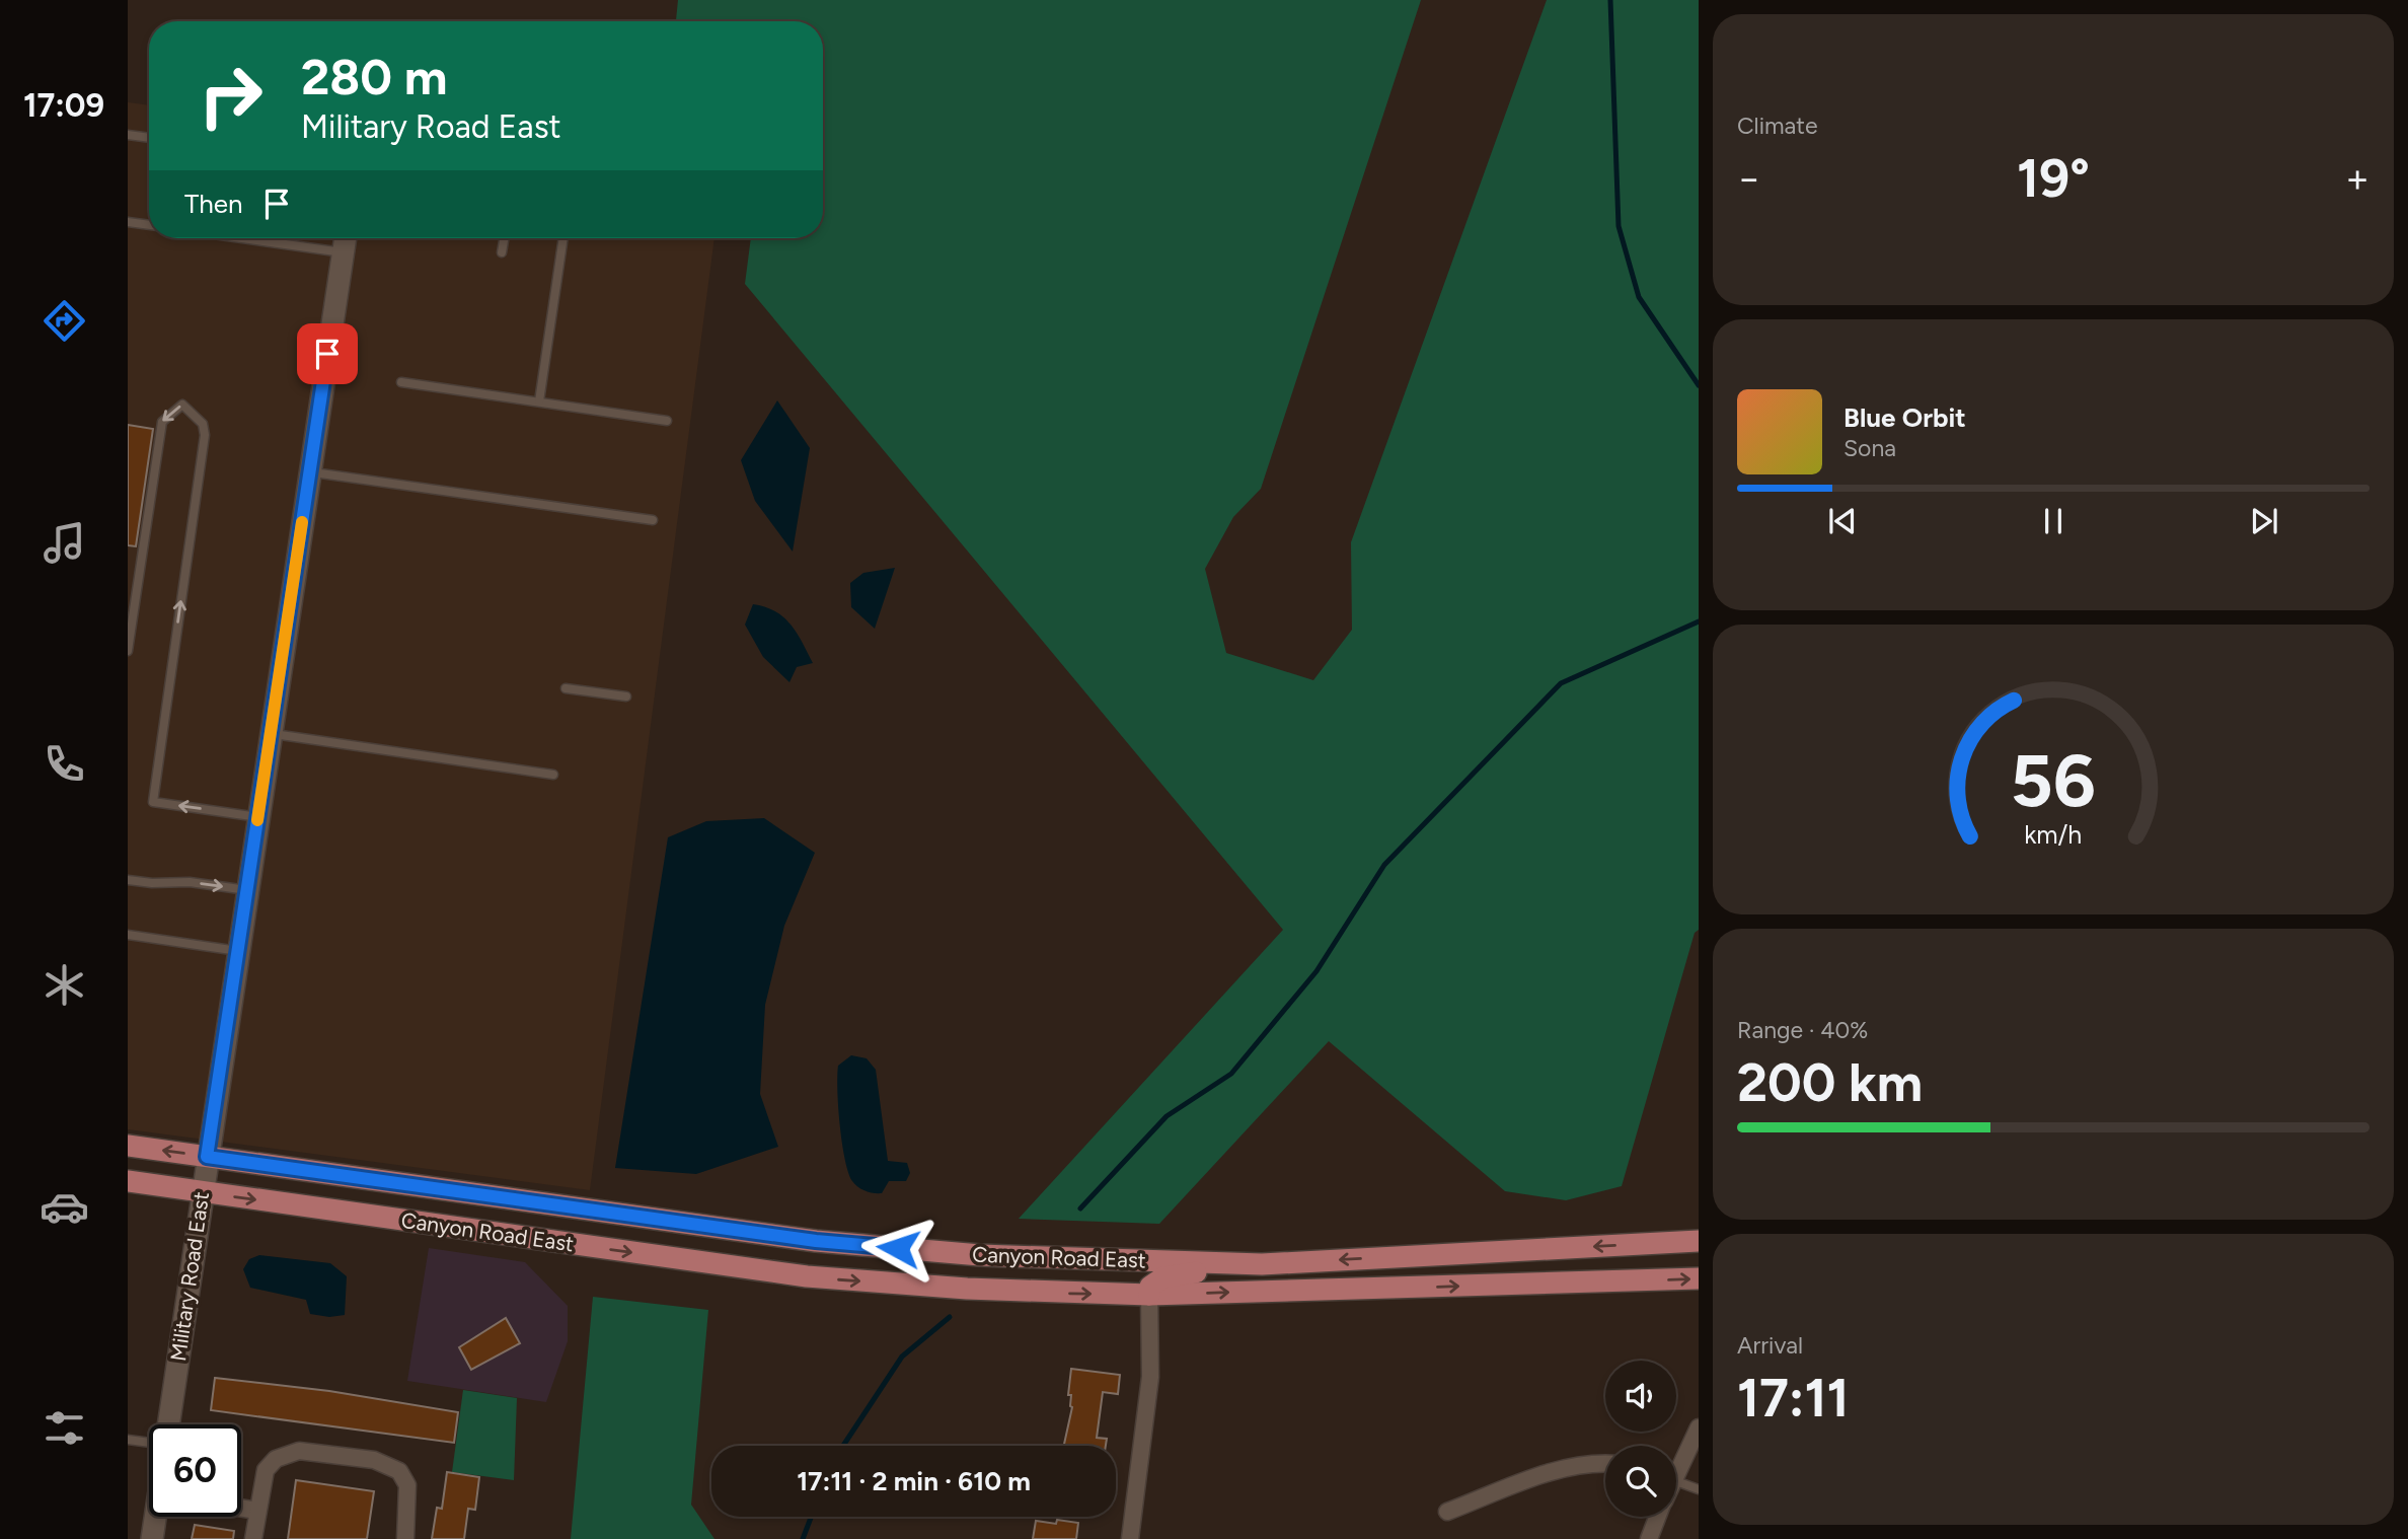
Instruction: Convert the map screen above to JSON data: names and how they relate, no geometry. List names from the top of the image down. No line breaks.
{"streets":{"main road":["Canyon Road East"],"street":["Military Road East"]},"crossings":[["Canyon Road East","Military Road East"]],"page":{"tabs":"17:09","tile":["Climate",["Range · 40%","200 km"],["Arrival","17:11"]],"turn":["280 m","Military Road East"],"heat":["−","19°","+"],"then":"Then","song":["Blue Orbit","Sona"],"limit":"60","trip":"17:11 · 2 min · 610 m","gauge":["56","km/h"]}}
